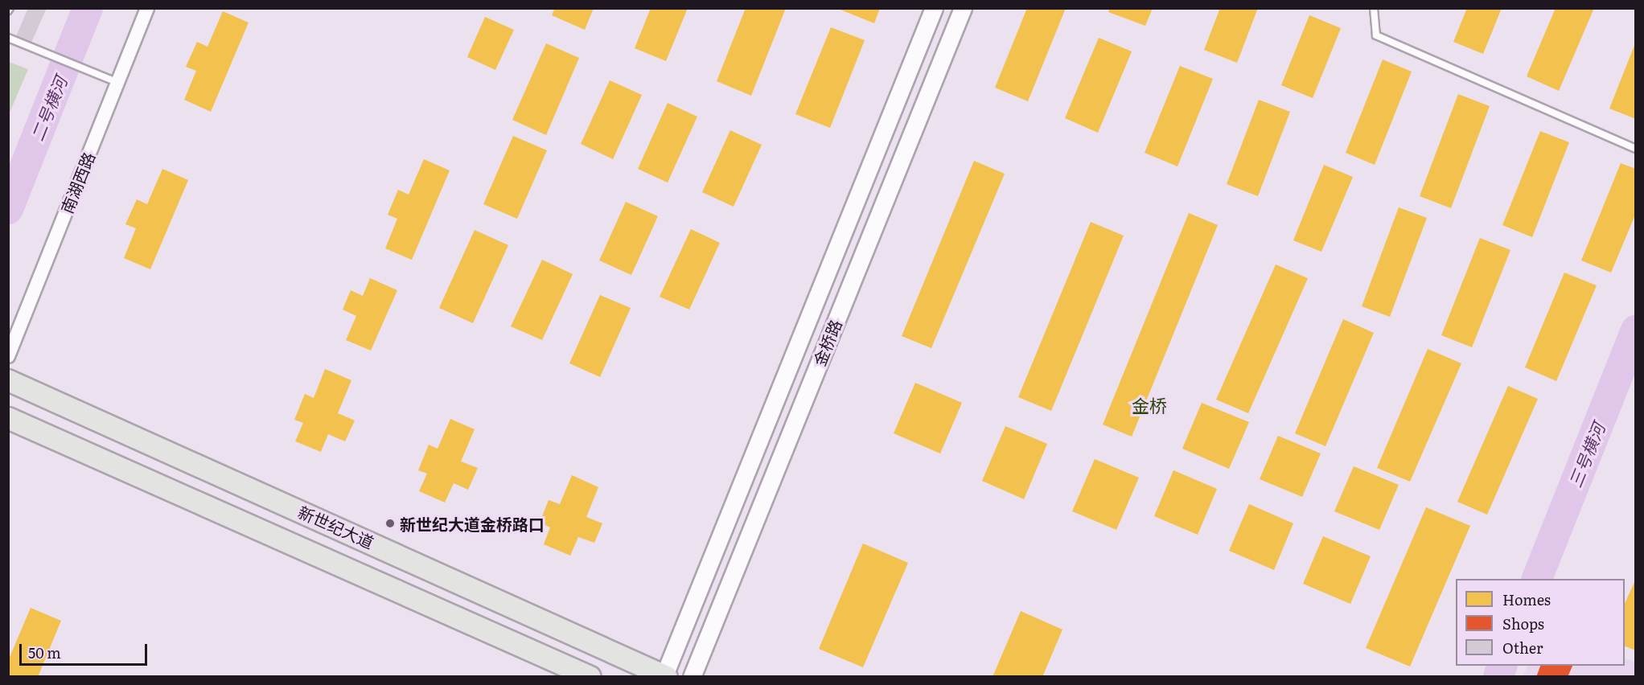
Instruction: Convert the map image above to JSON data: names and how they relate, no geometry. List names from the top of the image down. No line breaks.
{"streets":{"main road":["新世纪大道"],"street":["南湖西路","金桥路"]},"crossings":[["金桥路","新世纪大道"]],"districts":["金桥"],"water":["二号横河","三号横河"],"places":["新世纪大道金桥路口"],"legend":["Homes","Shops","Other"],"scale_bar":"50 m"}
